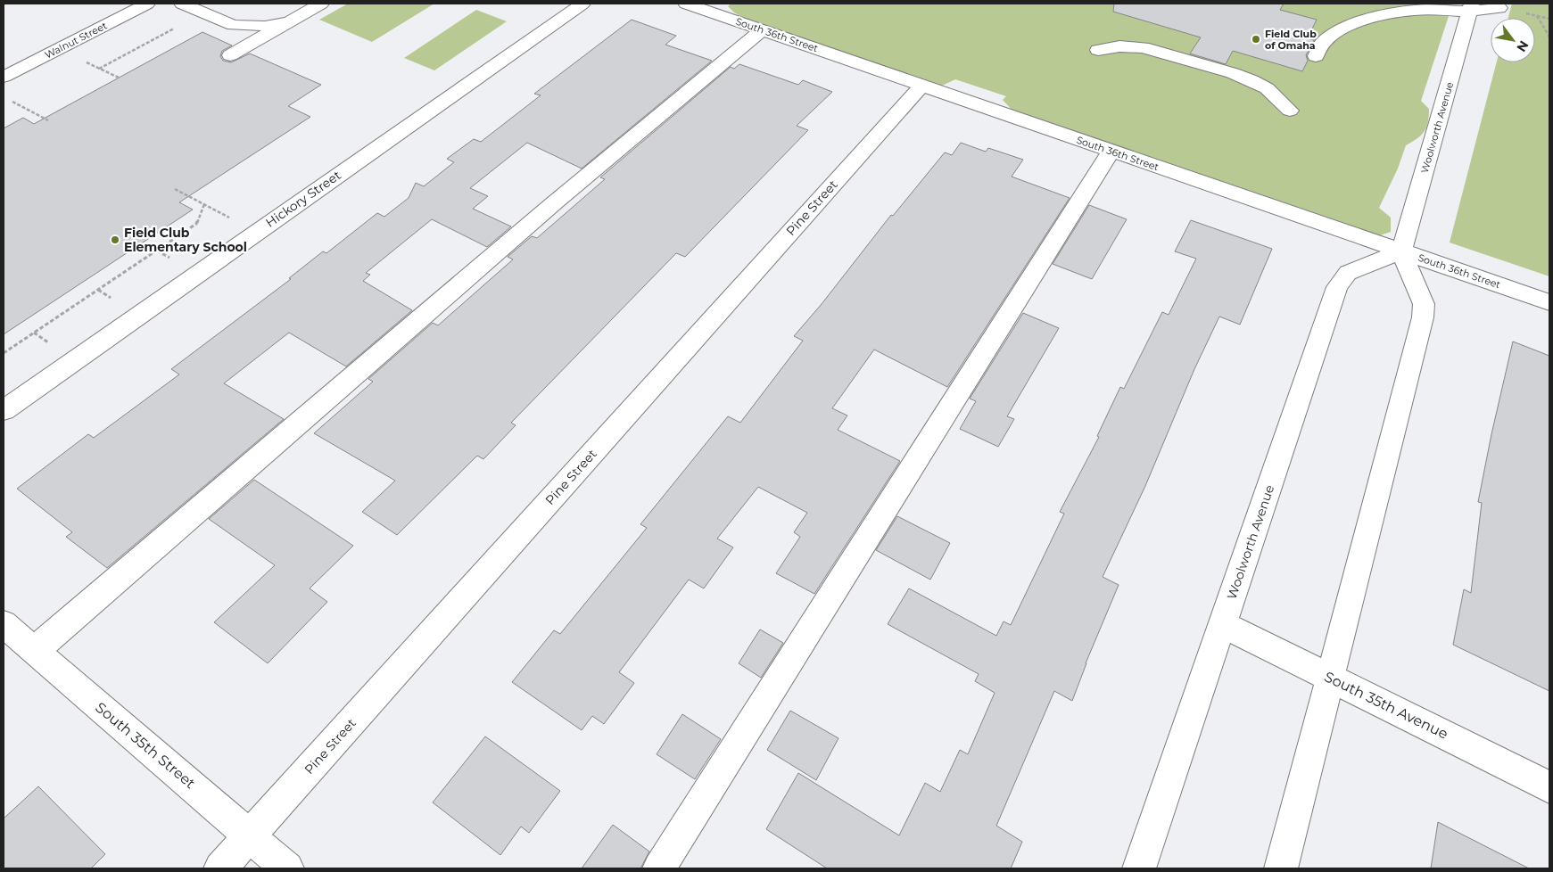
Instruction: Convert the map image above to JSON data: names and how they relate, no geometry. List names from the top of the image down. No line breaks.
{"streets":{"street":["South 36th Street","Walnut Street","Woolworth Avenue","Hickory Street","Pine Street","South 35th Avenue","South 35th Street"]},"crossings":[["South 36th Street","Woolworth Avenue"],["South 36th Street","Pine Street"],["Woolworth Avenue","South 35th Avenue"],["Pine Street","South 35th Street"]],"places":["Field Club of Omaha","Field Club Elementary School"],"north":"bottom right"}
